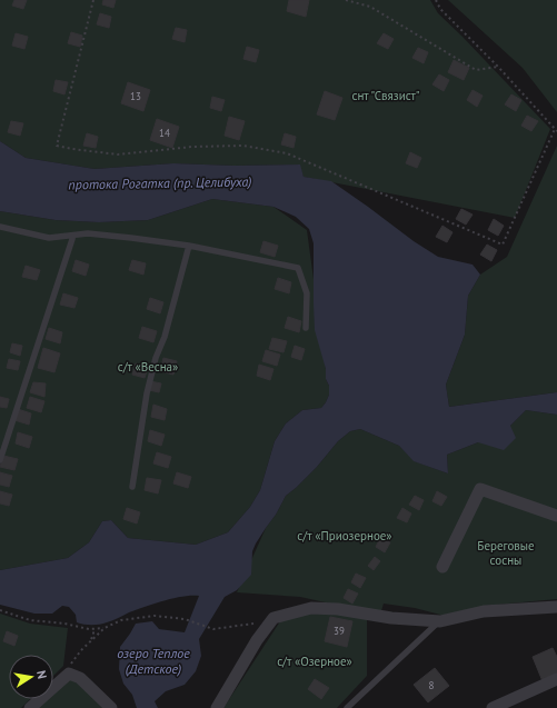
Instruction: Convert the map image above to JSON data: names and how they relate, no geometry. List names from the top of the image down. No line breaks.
{"water":["протока Рогатка (пр. Целибуха)","озеро Теплое (Детское)"],"parks":["снт \"Связист\"","с/т «Весна»","с/т «Приозерное»","Береговые сосны","с/т «Озерное»"],"house_numbers":["13","14","39","8"],"north":"right"}
